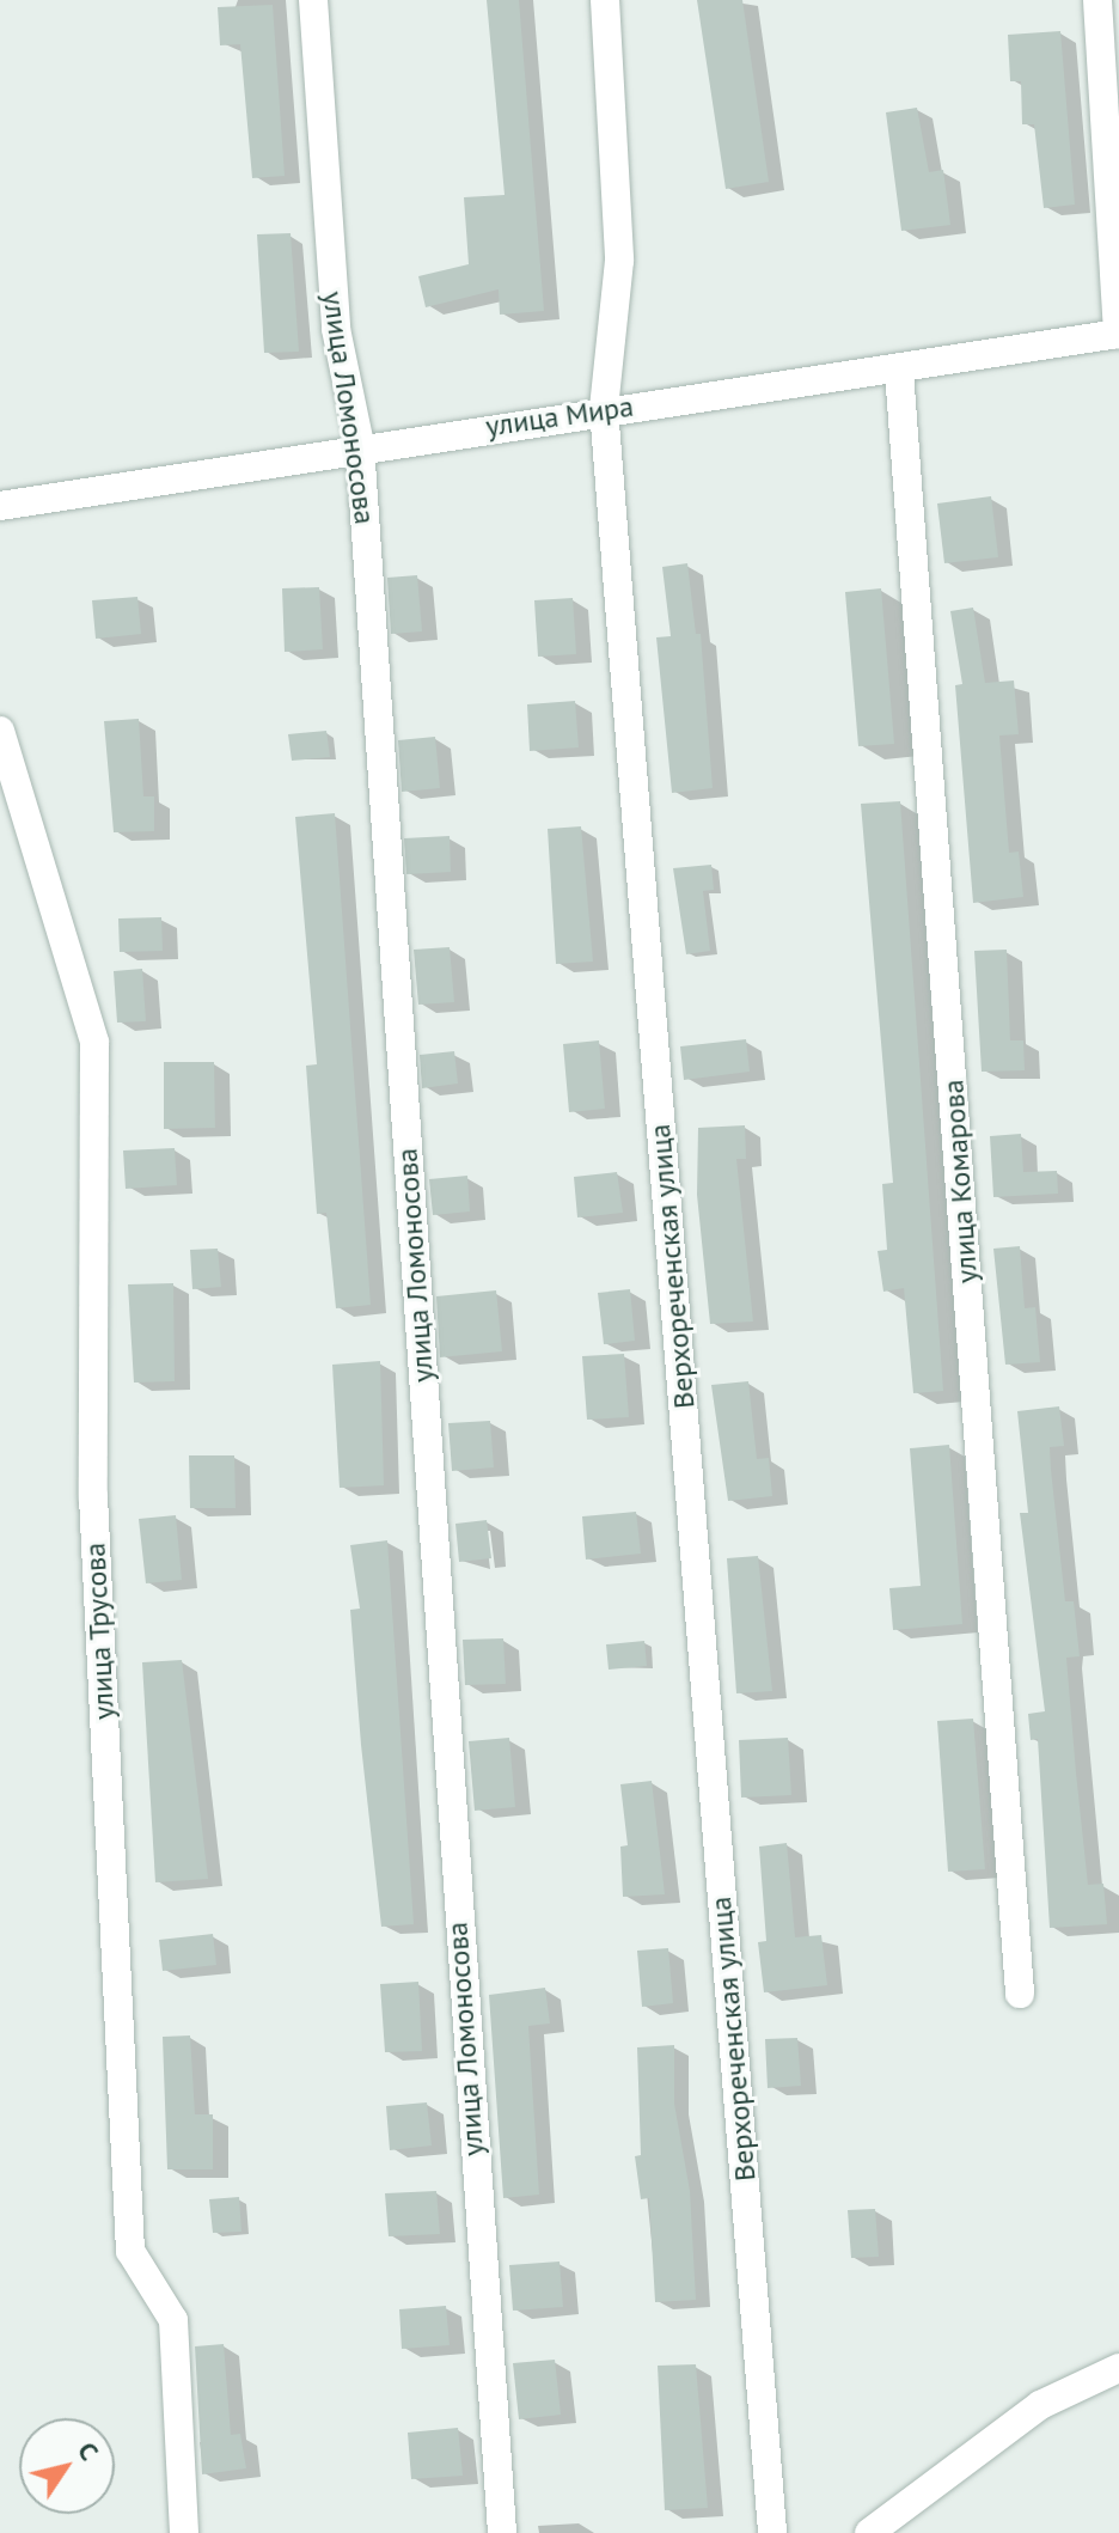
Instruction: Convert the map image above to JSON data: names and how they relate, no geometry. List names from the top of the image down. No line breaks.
{"streets":{"street":["улица Ломоносова","улица Мира","улица Комарова","Верхореченская улица","улица Трусова"]},"crossings":[["улица Ломоносова","улица Мира"],["улица Мира","улица Комарова"],["улица Мира","Верхореченская улица"]],"north":"top right"}
